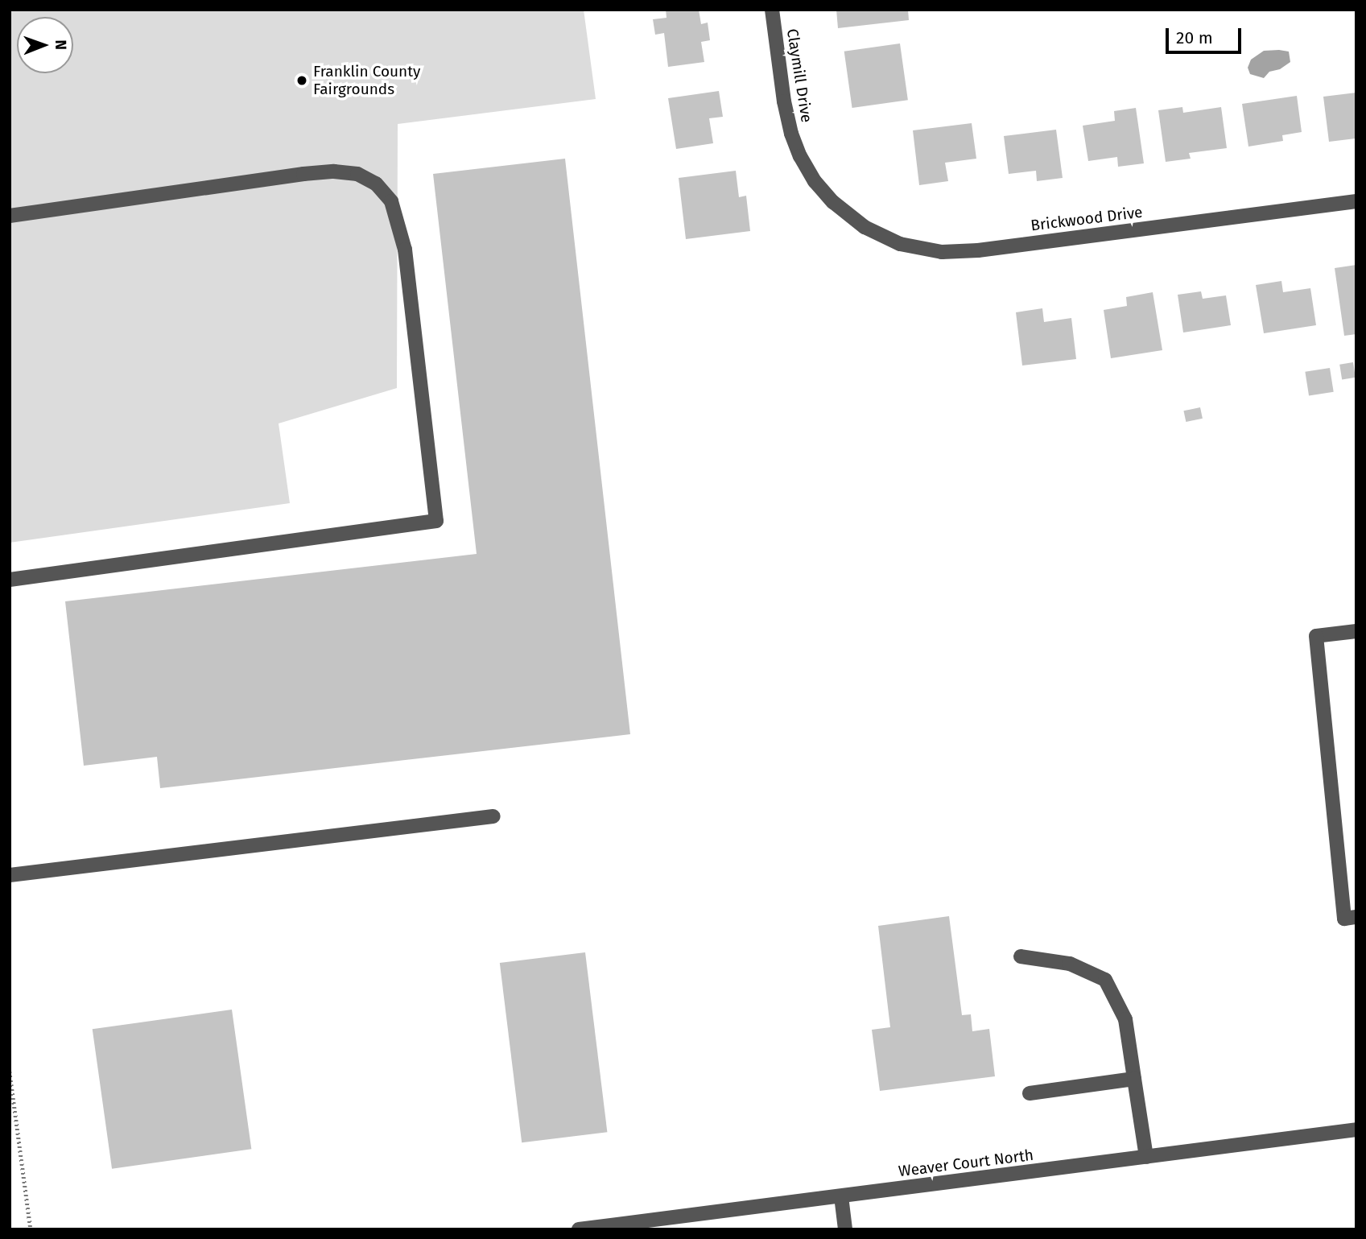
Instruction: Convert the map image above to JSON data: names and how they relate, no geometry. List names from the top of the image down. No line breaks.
{"streets":{"street":["Claymill Drive","Brickwood Drive","Weaver Court North"]},"crossings":[["Claymill Drive","Brickwood Drive"]],"places":["Franklin County Fairgrounds"],"scale_bar":"20 m","north":"right"}
